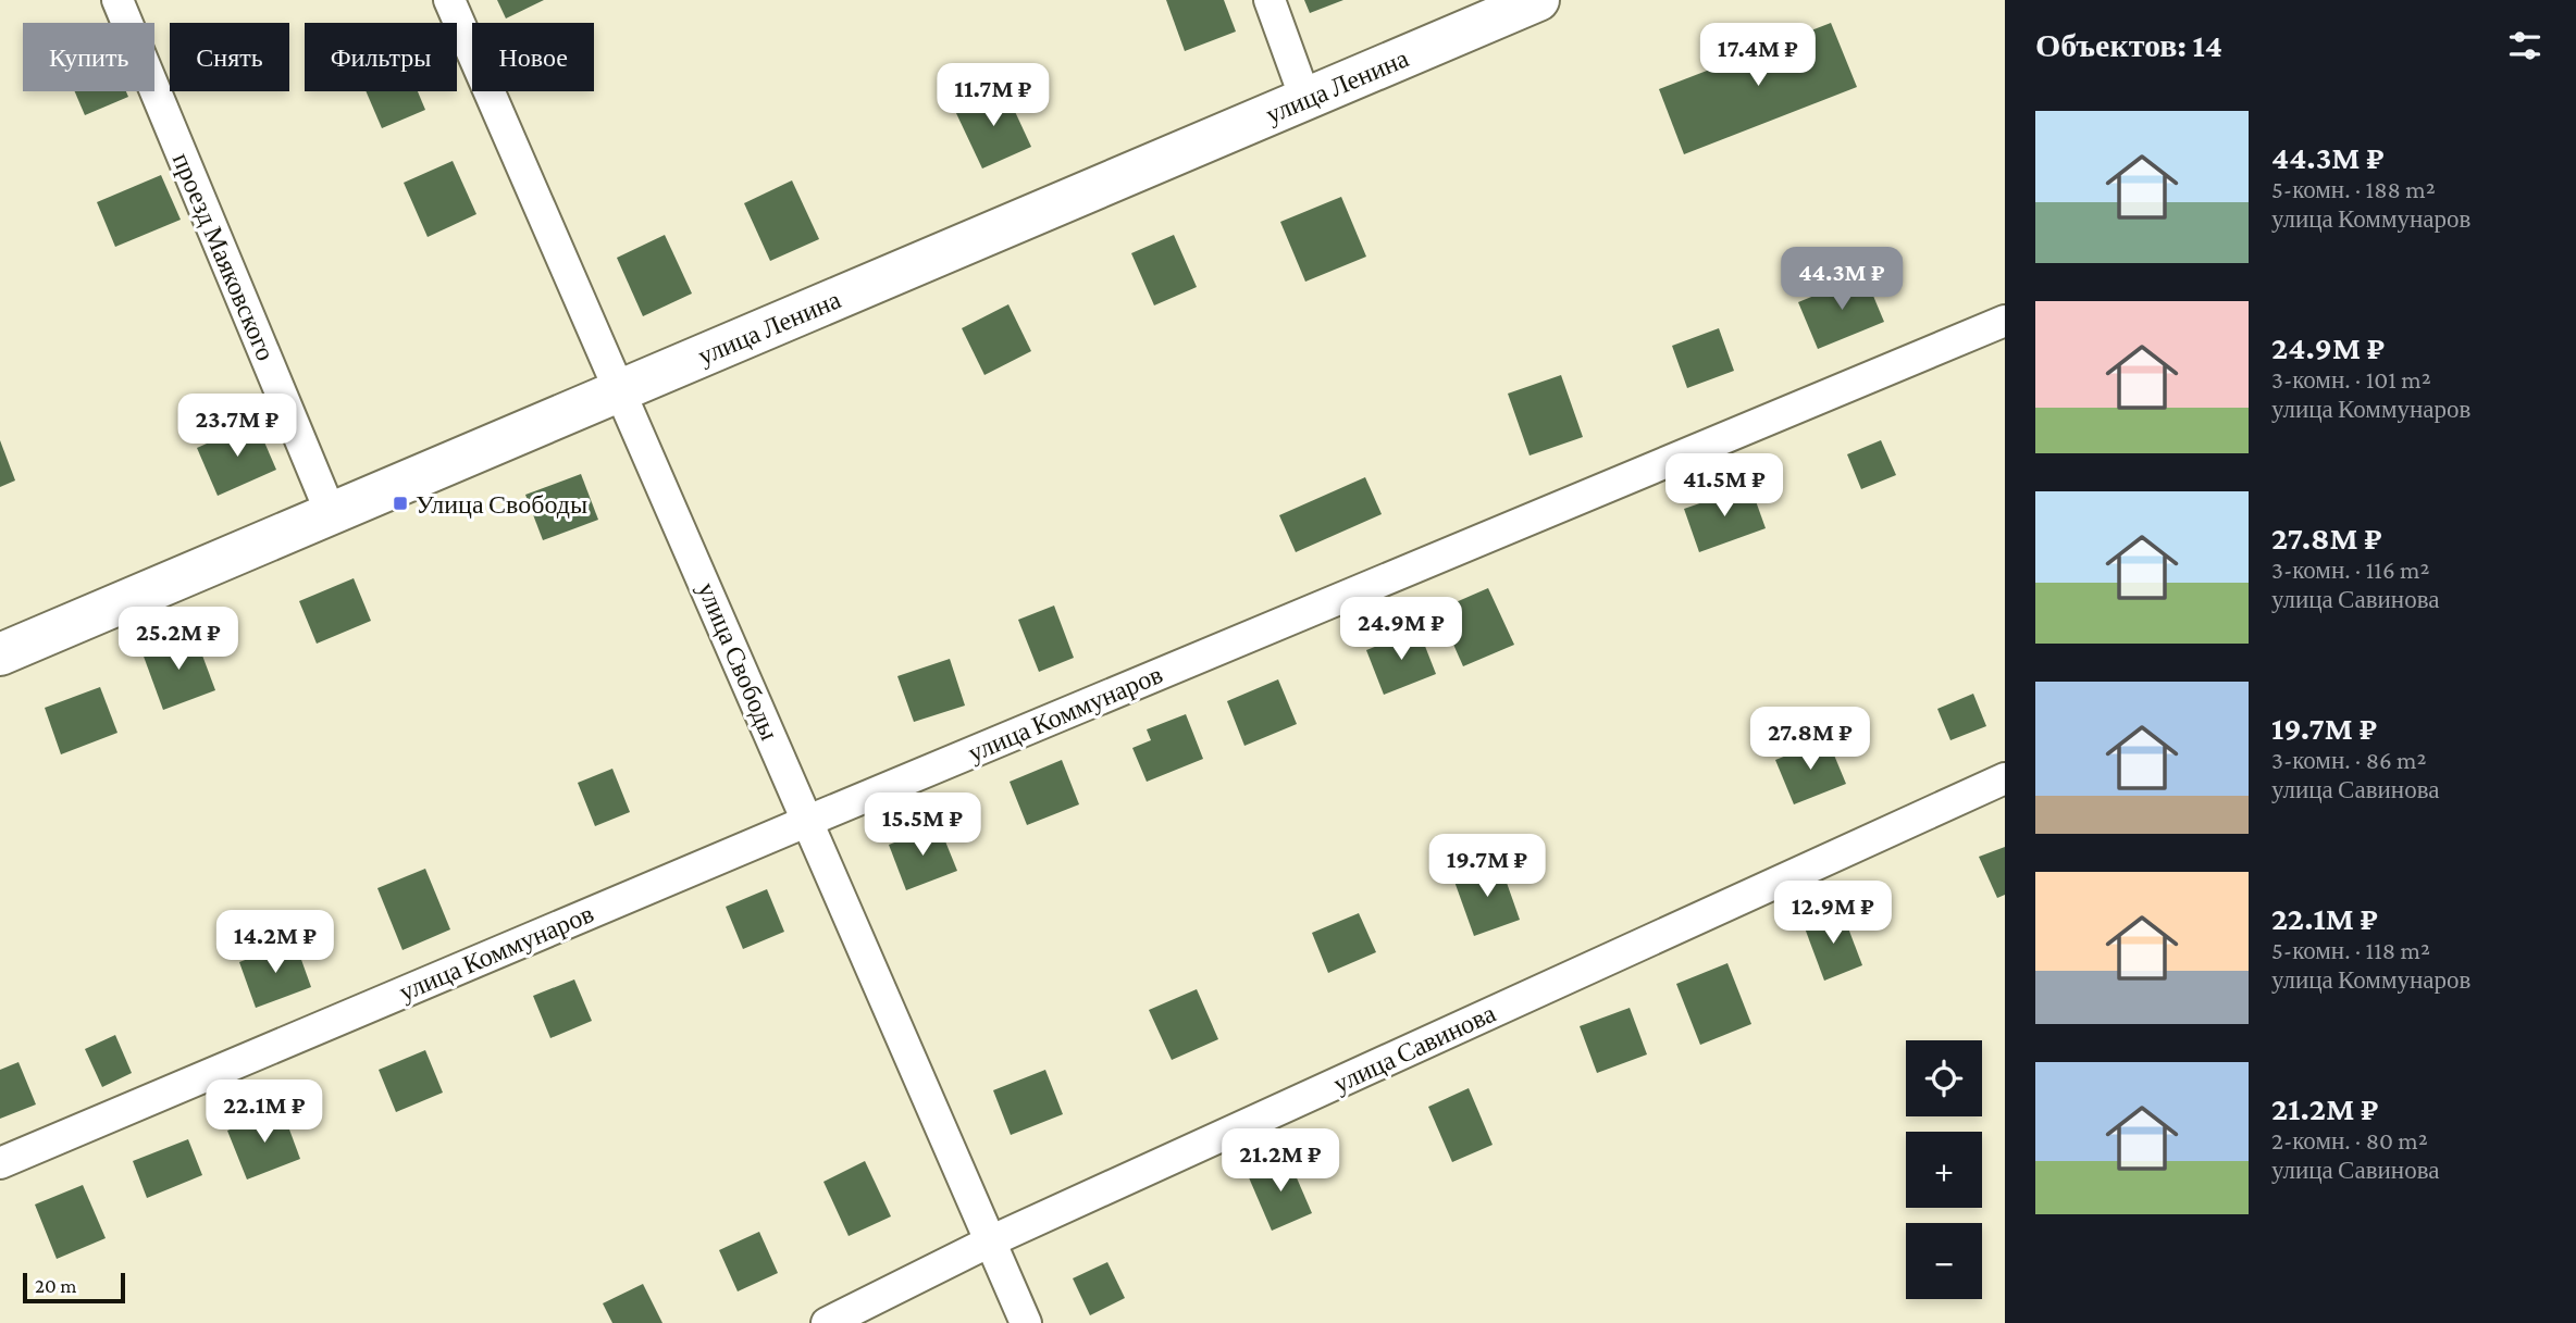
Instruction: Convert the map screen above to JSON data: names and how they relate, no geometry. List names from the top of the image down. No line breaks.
{"streets":{"street":["улица Ленина","проезд Маяковского","улица Свободы","улица Коммунаров","улица Савинова"]},"crossings":[["улица Ленина","проезд Маяковского"],["улица Ленина","улица Свободы"],["улица Свободы","улица Коммунаров"],["улица Свободы","улица Савинова"]],"places":{"transit":["Улица Свободы"]},"scale_bar":"20 m","page":{"heading":"Объектов: 14","price":["17.4M ₽","11.7M ₽","44.3M ₽","23.7M ₽","41.5M ₽","24.9M ₽","25.2M ₽","27.8M ₽","15.5M ₽","19.7M ₽","12.9M ₽","14.2M ₽","22.1M ₽","21.2M ₽"],"chip":["Купить","Снять","Фильтры","Новое"],"list":[{"name":"44.3M ₽","note":"5-комн. · 188 m² · улица Коммунаров"},{"name":"24.9M ₽","note":"3-комн. · 101 m² · улица Коммунаров"},{"name":"27.8M ₽","note":"3-комн. · 116 m² · улица Савинова"},{"name":"19.7M ₽","note":"3-комн. · 86 m² · улица Савинова"},{"name":"22.1M ₽","note":"5-комн. · 118 m² · улица Коммунаров"},{"name":"21.2M ₽","note":"2-комн. · 80 m² · улица Савинова"}],"map_buttons":["+","−"],"scale":"20 m"}}
